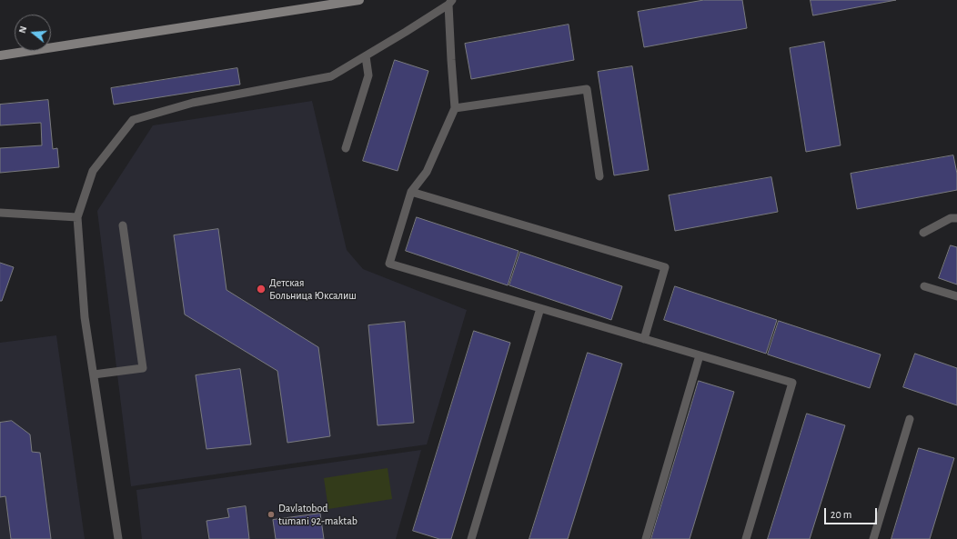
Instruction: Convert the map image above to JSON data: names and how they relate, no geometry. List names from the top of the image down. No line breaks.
{"places":["Детская Больница Юксалиш","Davlatobod tumani 92-maktab"],"scale_bar":"20 m","north":"left"}
